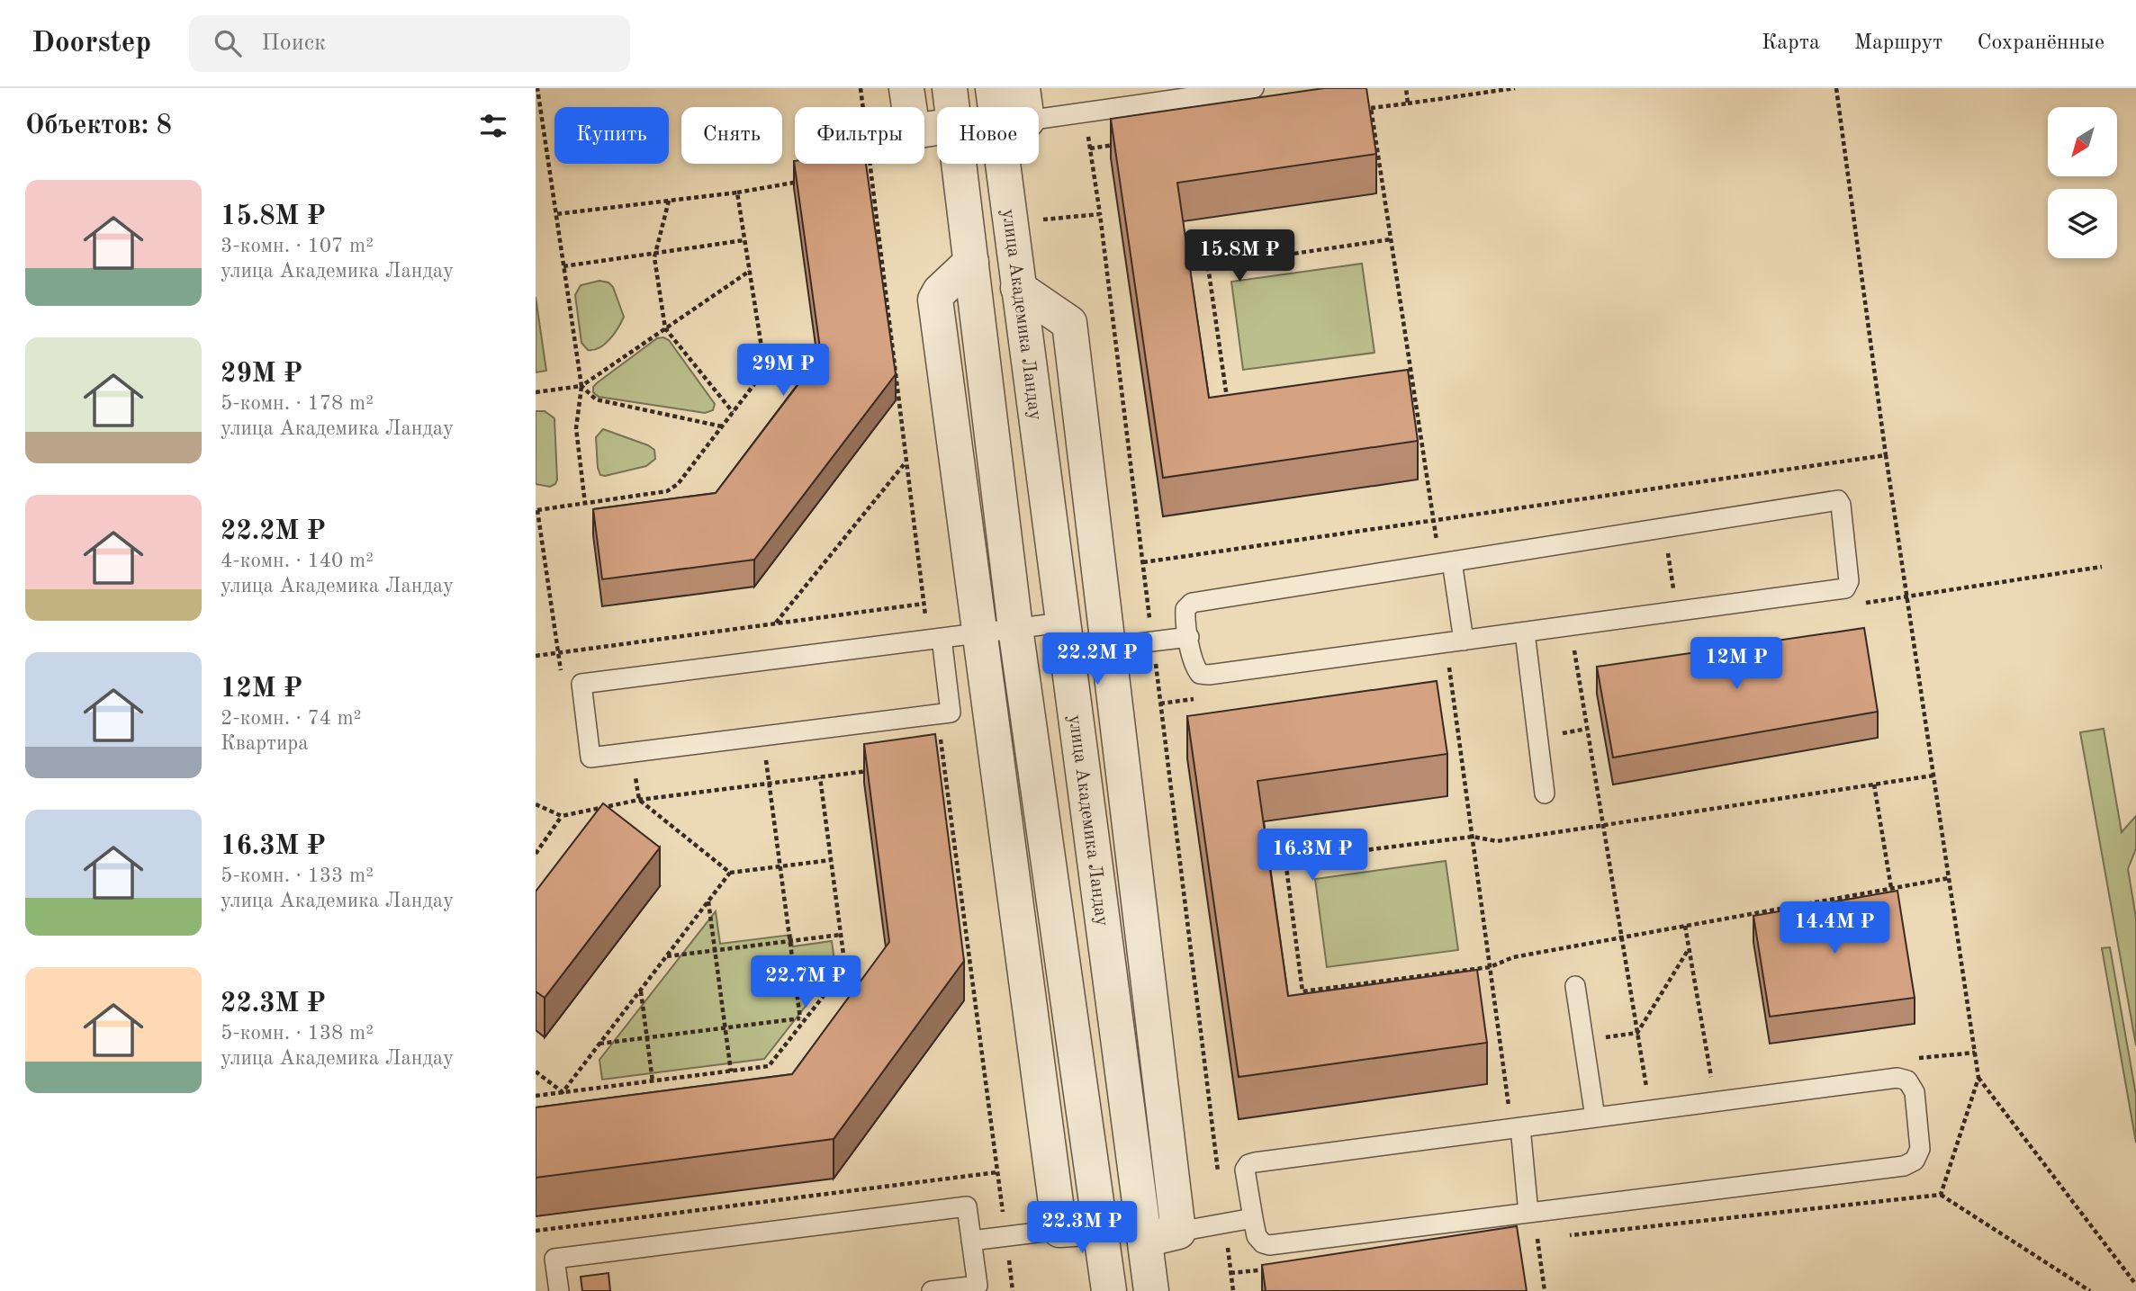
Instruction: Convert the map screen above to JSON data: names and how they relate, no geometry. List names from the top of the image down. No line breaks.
{"streets":{"street":["улица Академика Ландау"]},"north":"bottom left","page":{"header":"Doorstep","search":"Поиск","nav":["Карта","Маршрут","Сохранённые"],"heading":"Объектов: 8","chip":["Купить","Снять","Фильтры","Новое"],"list":[{"name":"15.8M ₽","note":"3-комн. · 107 m² · улица Академика Ландау"},{"name":"29M ₽","note":"5-комн. · 178 m² · улица Академика Ландау"},{"name":"22.2M ₽","note":"4-комн. · 140 m² · улица Академика Ландау"},{"name":"12M ₽","note":"2-комн. · 74 m² · Квартира"},{"name":"16.3M ₽","note":"5-комн. · 133 m² · улица Академика Ландау"},{"name":"22.3M ₽","note":"5-комн. · 138 m² · улица Академика Ландау"}],"price":["15.8M ₽","29M ₽","22.2M ₽","12M ₽","16.3M ₽","14.4M ₽","22.7M ₽","22.3M ₽"]}}
